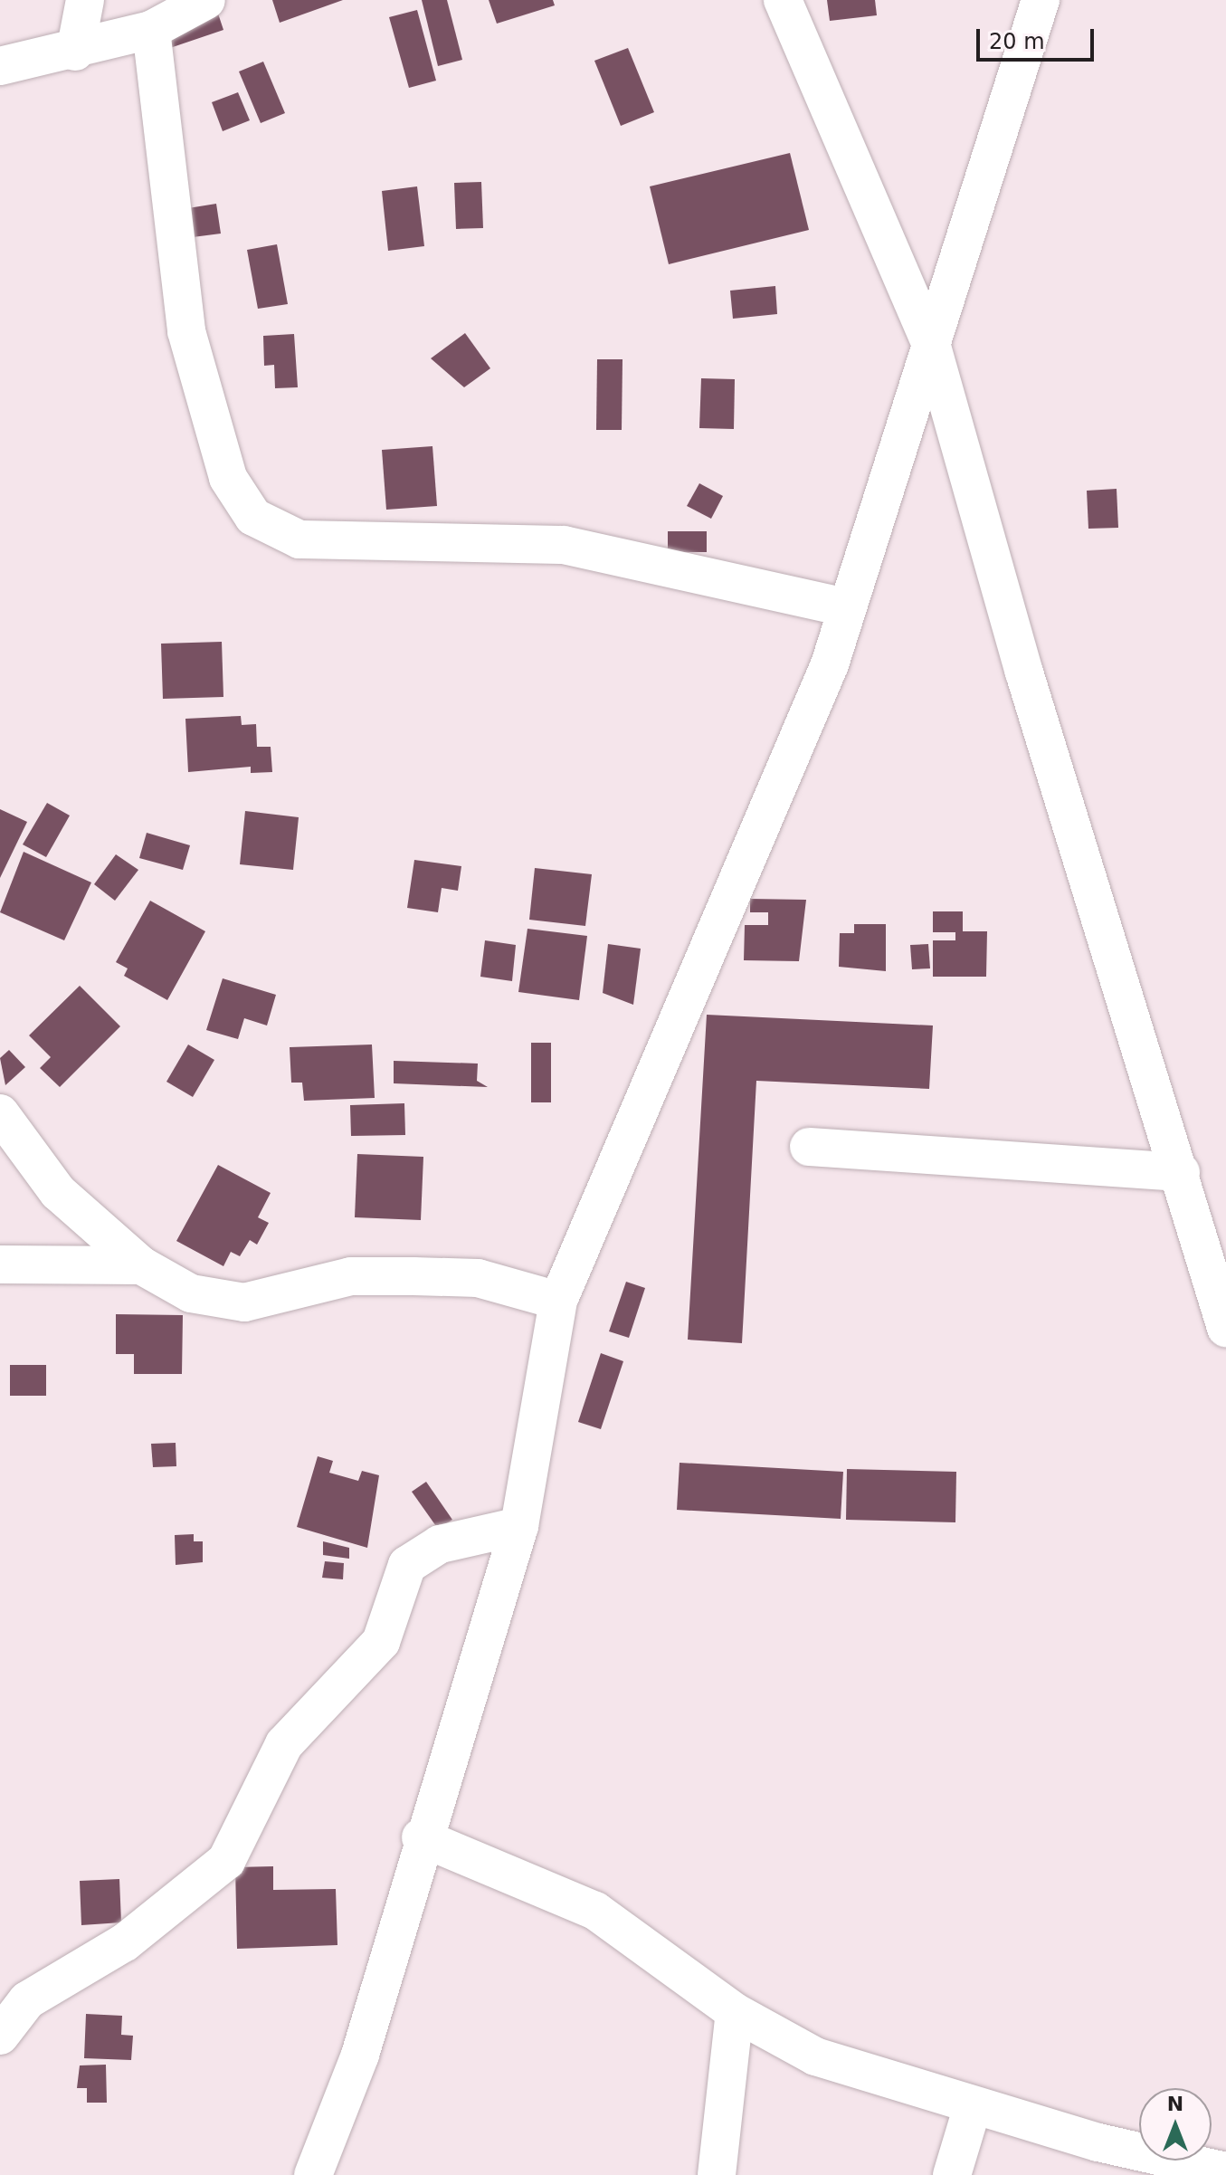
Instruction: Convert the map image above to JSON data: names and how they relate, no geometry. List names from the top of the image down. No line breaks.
{"scale_bar":"20 m","north":"top"}
